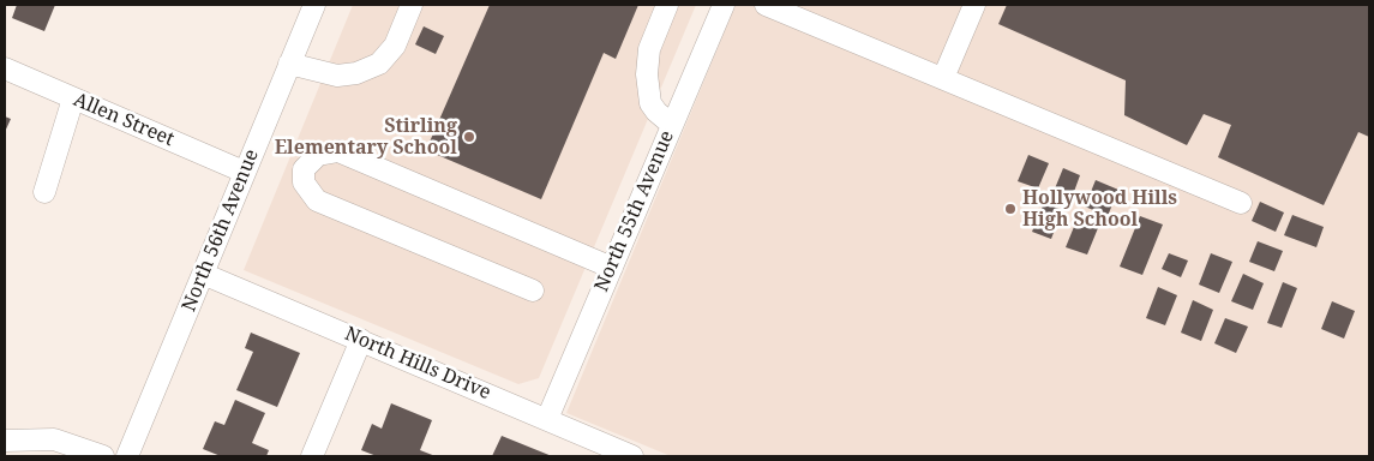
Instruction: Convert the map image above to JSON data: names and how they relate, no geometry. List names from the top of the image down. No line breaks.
{"streets":{"street":["Allen Street","North 55th Avenue","North 56th Avenue","North Hills Drive"]},"crossings":[["Allen Street","North 56th Avenue"],["North 55th Avenue","North Hills Drive"],["North 56th Avenue","North Hills Drive"]],"places":["Stirling Elementary School","Hollywood Hills High School"]}
